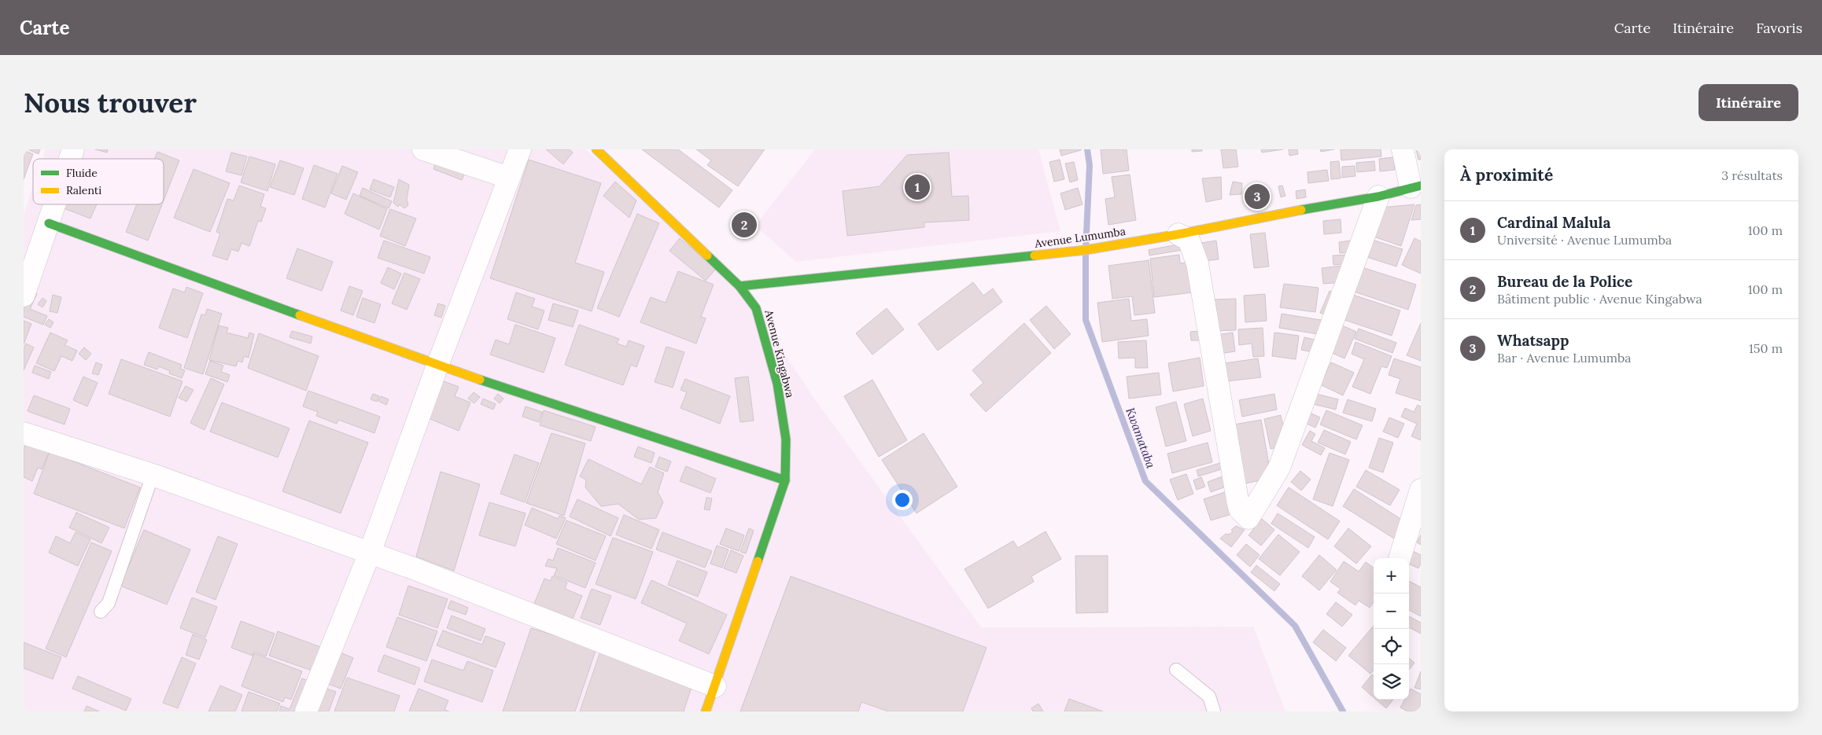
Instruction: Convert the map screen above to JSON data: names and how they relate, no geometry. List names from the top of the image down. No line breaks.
{"streets":{"street":["Avenue Lumumba","Avenue Kingabwa"]},"crossings":[["Avenue Lumumba","Avenue Kingabwa"]],"water":["Kwamataba"],"legend":["Fluide","Ralenti"],"page":{"header":"Carte","nav":["Carte","Itinéraire","Favoris"],"buttons":"Itinéraire","title":"Nous trouver","heading":["À proximité","3 résultats"],"pins":["1","3","2"],"list":[{"mark":"1","name":"Cardinal Malula","note":"Université · Avenue Lumumba","value":"100 m"},{"mark":"2","name":"Bureau de la Police","note":"Bâtiment public · Avenue Kingabwa","value":"100 m"},{"mark":"3","name":"Whatsapp","note":"Bar · Avenue Lumumba","value":"150 m"}],"map_buttons":["+","−"]}}
